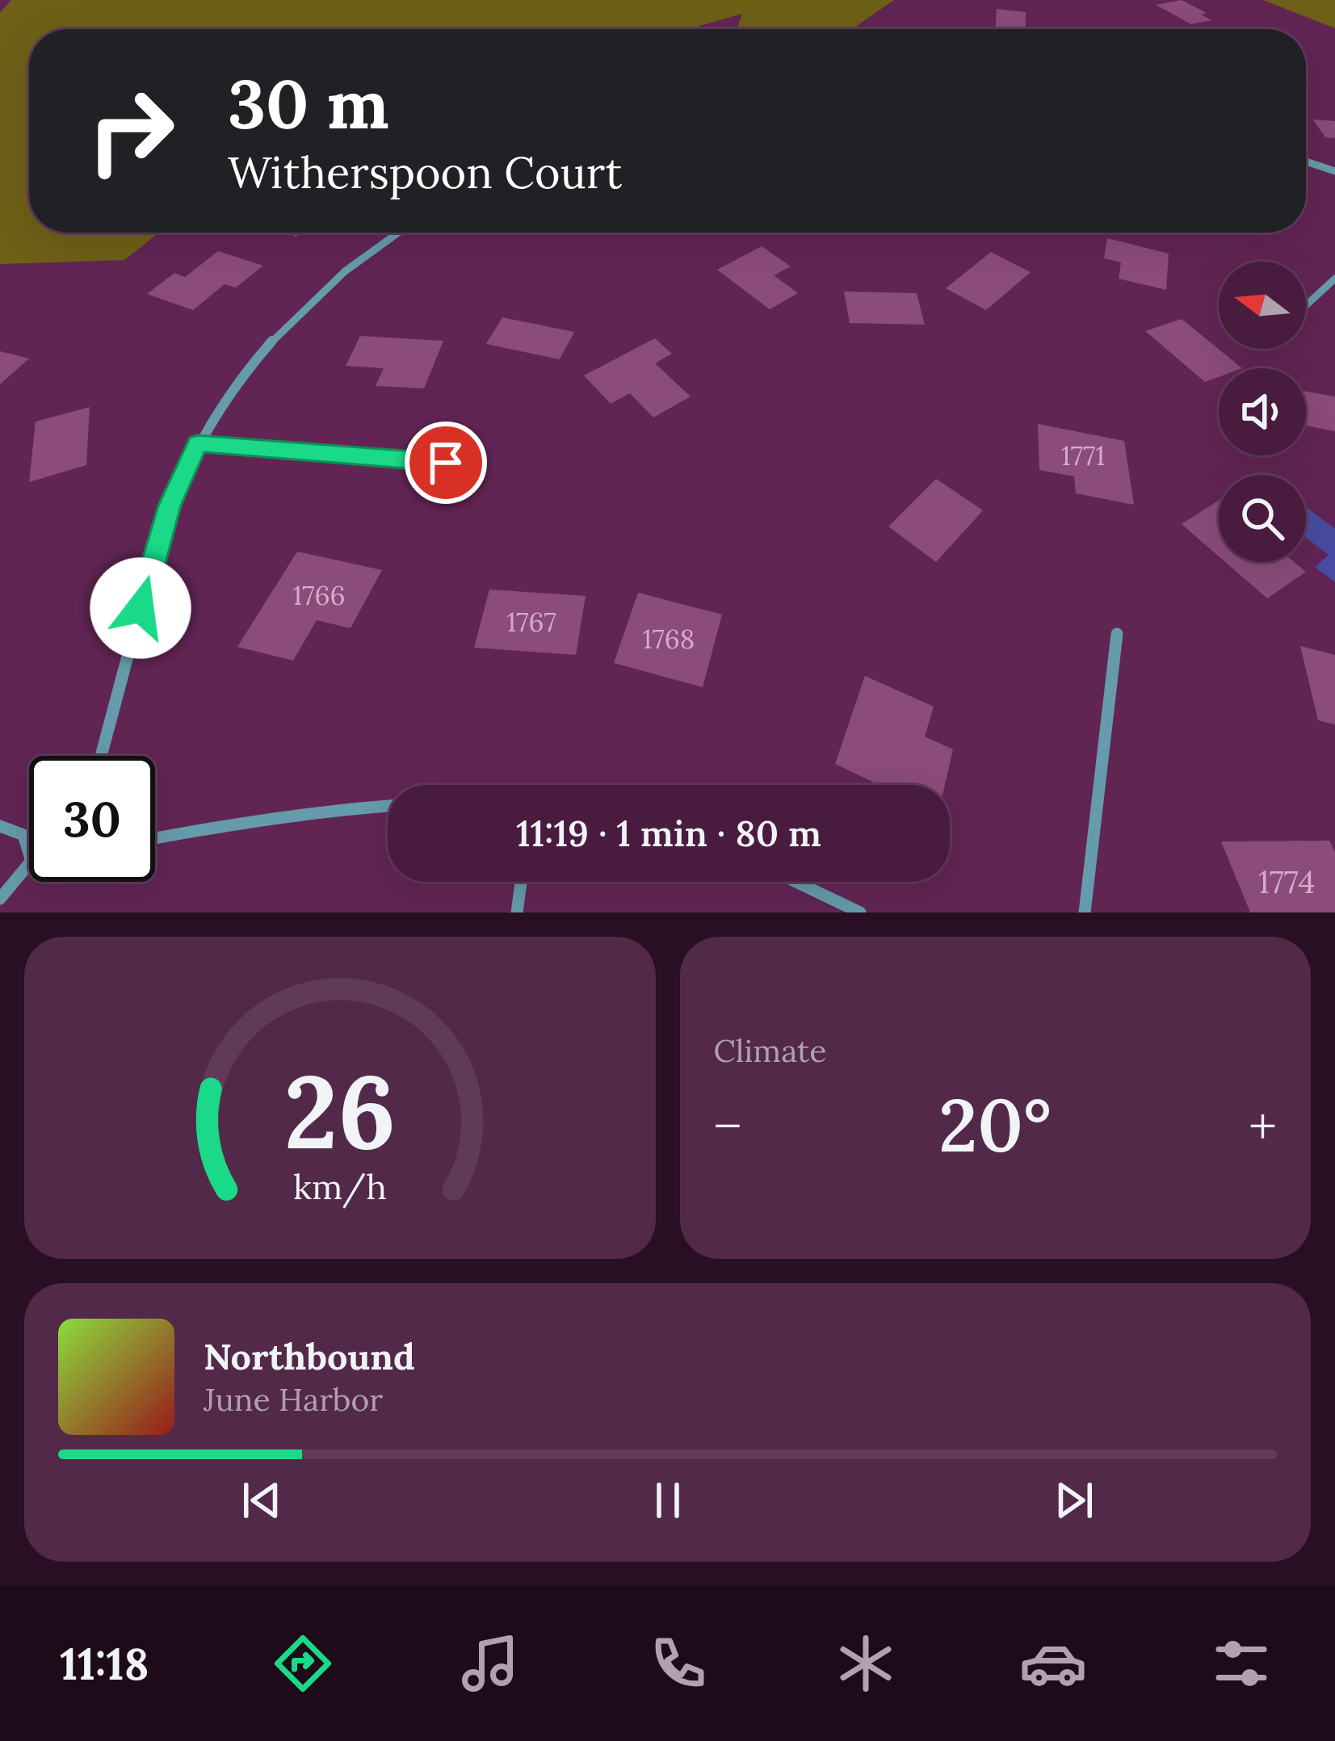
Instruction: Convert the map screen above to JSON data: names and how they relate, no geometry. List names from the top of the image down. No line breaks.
{"house_numbers":["1771","1766","1767","1768","1774"],"north":"left","page":{"turn":["30 m","Witherspoon Court"],"limit":"30","trip":"11:19 · 1 min · 80 m","tile":"Climate","heat":["−","20°","+"],"song":["Northbound","June Harbor"],"tabs":"11:18","gauge":["26","km/h"]}}
